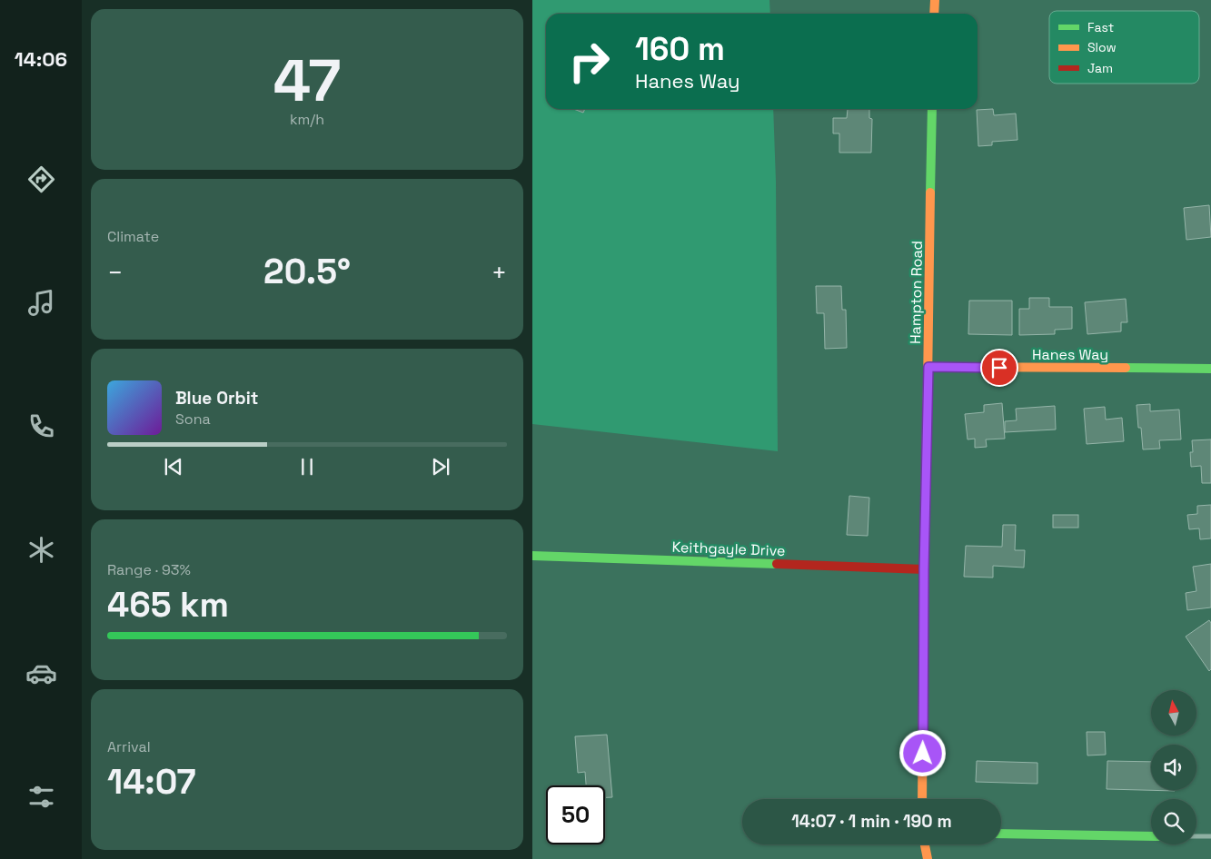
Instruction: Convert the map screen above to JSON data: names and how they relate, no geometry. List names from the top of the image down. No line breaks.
{"streets":{"street":["Hampton Road","Hanes Way","Keithgayle Drive"]},"crossings":[["Hampton Road","Hanes Way"],["Hampton Road","Keithgayle Drive"]],"legend":["Fast","Slow","Jam"],"north":"top","page":{"tabs":"14:06","tile":[["47","km/h"],"Climate",["Range · 93%","465 km"],["Arrival","14:07"]],"turn":["160 m","Hanes Way"],"heat":["−","20.5°","+"],"song":["Blue Orbit","Sona"],"limit":"50","trip":"14:07 · 1 min · 190 m"}}
